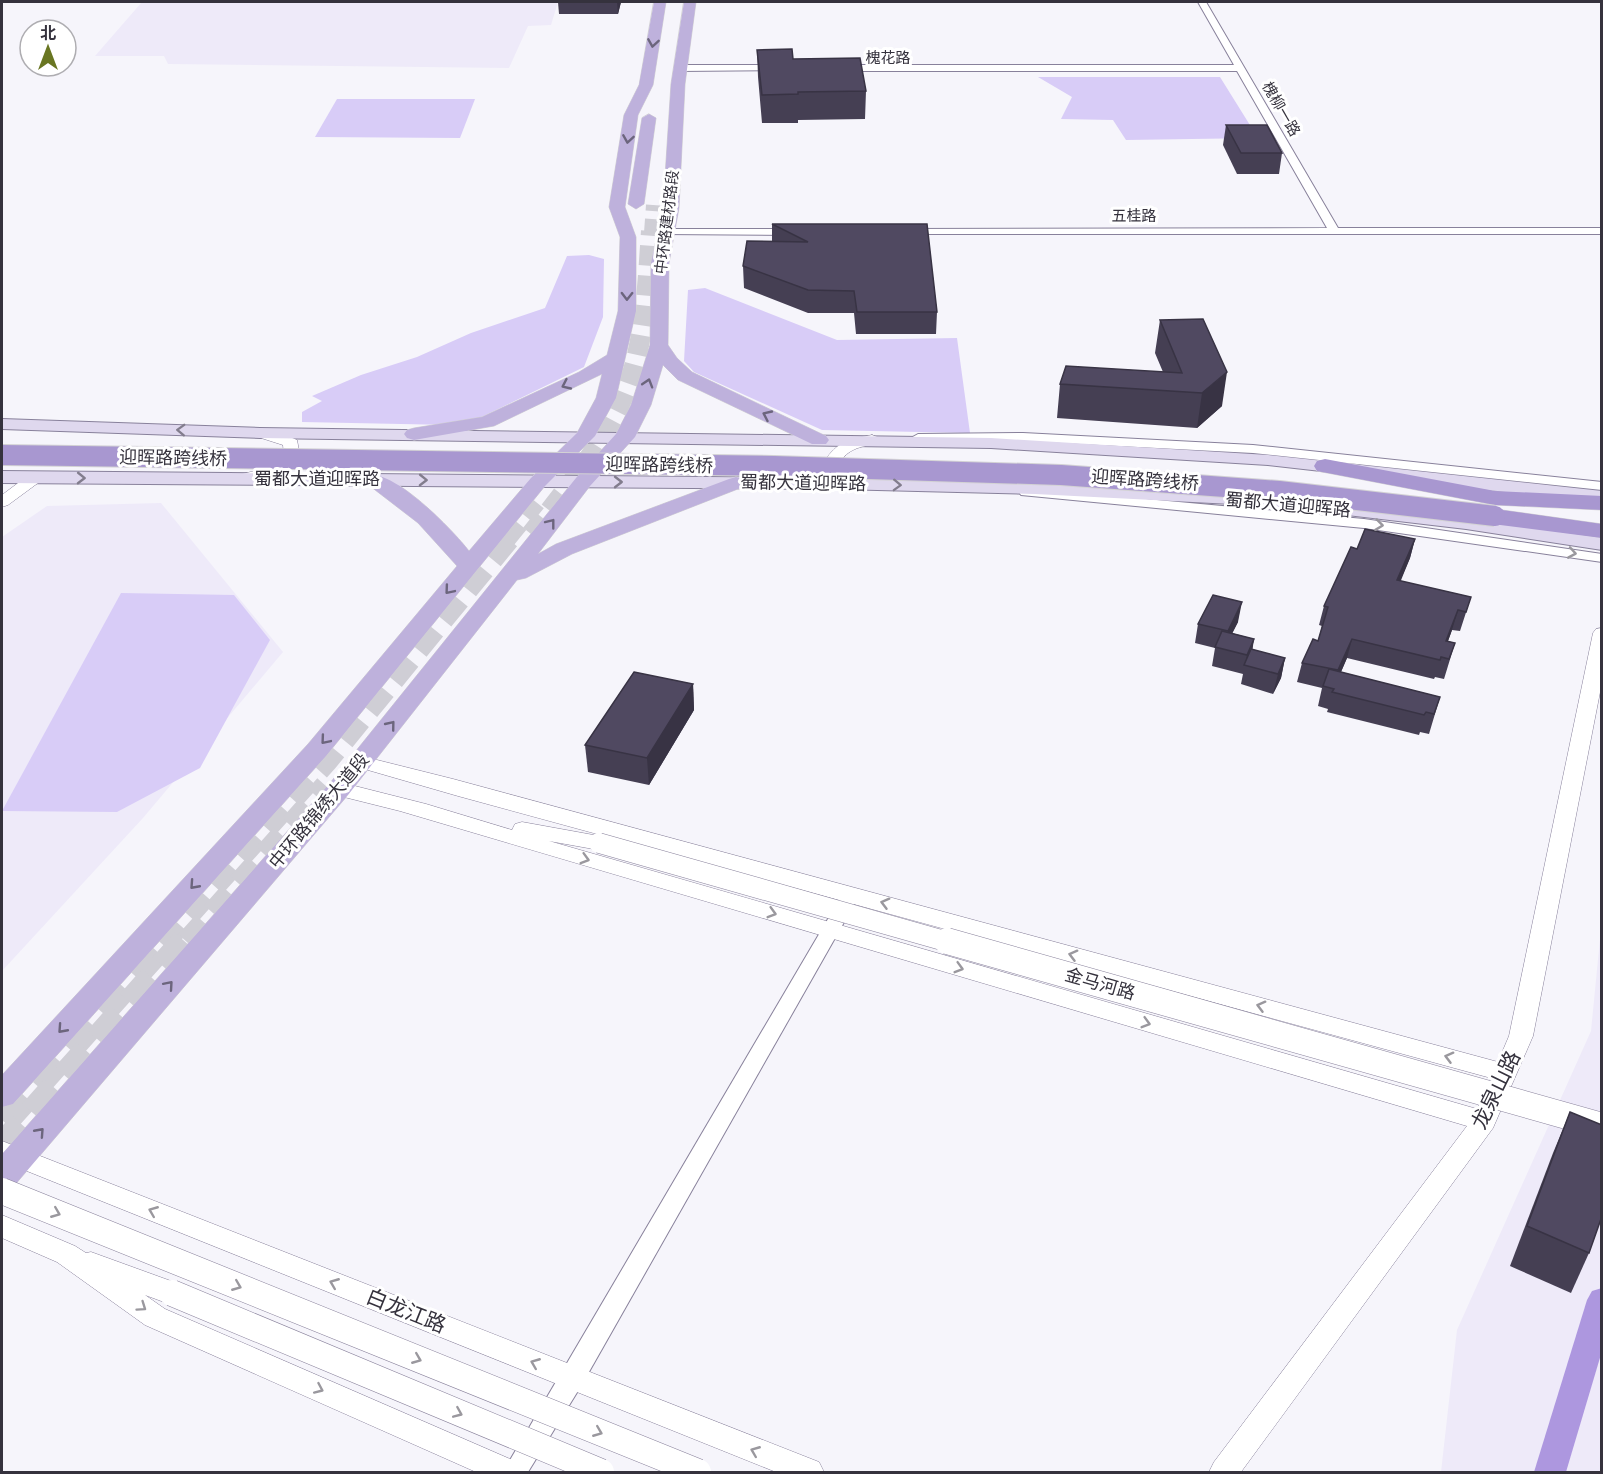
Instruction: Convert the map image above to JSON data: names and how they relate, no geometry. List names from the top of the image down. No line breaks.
{"streets":{"highway":["迎晖路跨线桥"],"main road":["中环路建材路段","蜀都大道迎晖路","中环路锦绣大道段"],"street":["槐花路","槐柳一路","五桂路","金马河路","龙泉山路","白龙江路"]},"crossings":[["槐花路","槐柳一路"],["槐柳一路","五桂路"],["中环路建材路段","中环路锦绣大道段"],["蜀都大道迎晖路","中环路锦绣大道段"],["中环路锦绣大道段","白龙江路"]],"north":"top"}
